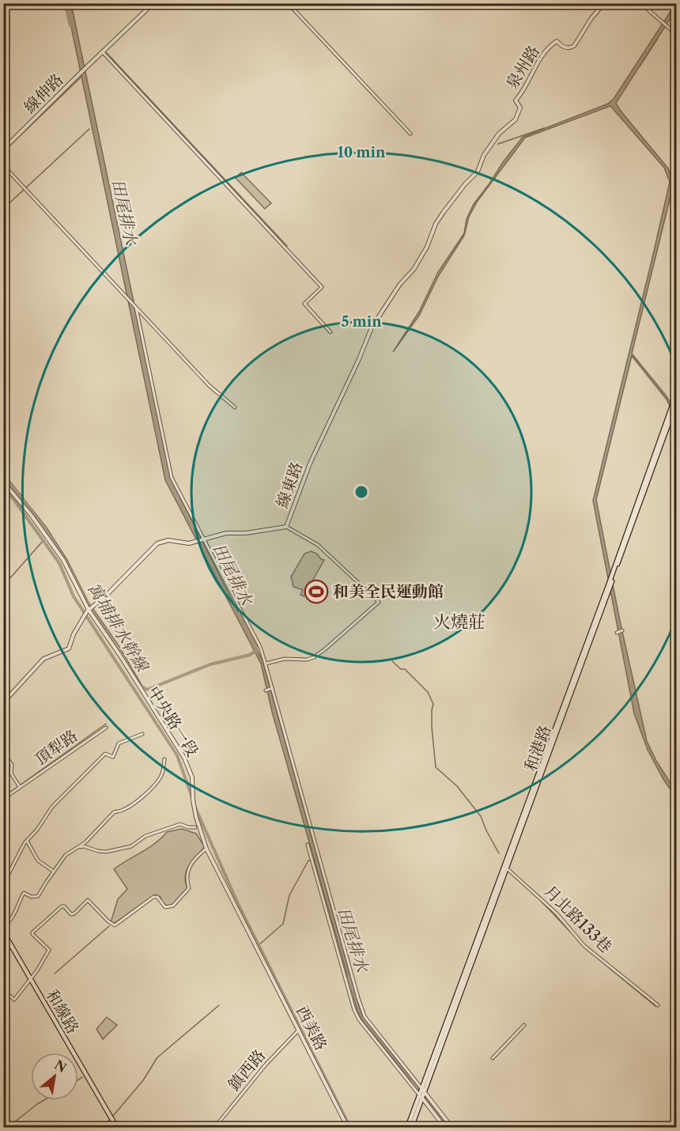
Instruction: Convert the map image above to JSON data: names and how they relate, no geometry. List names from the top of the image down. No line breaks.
{"streets":{"main road":["和港路","和線路"],"street":["泉州路","線伸路","線東路","中央路一段","頂犁路","月北路133巷","西美路","鎮西路"]},"crossings":[["泉州路","線東路"],["線東路","中央路一段"],["中央路一段","西美路"],["和港路","月北路133巷"],["西美路","鎮西路"]],"districts":["火燒莊"],"water":["田尾排水","寓埔排水幹線"],"places":{"sports":["和美全民運動館"]},"north":"top right","rings":["10 min","5 min"]}
